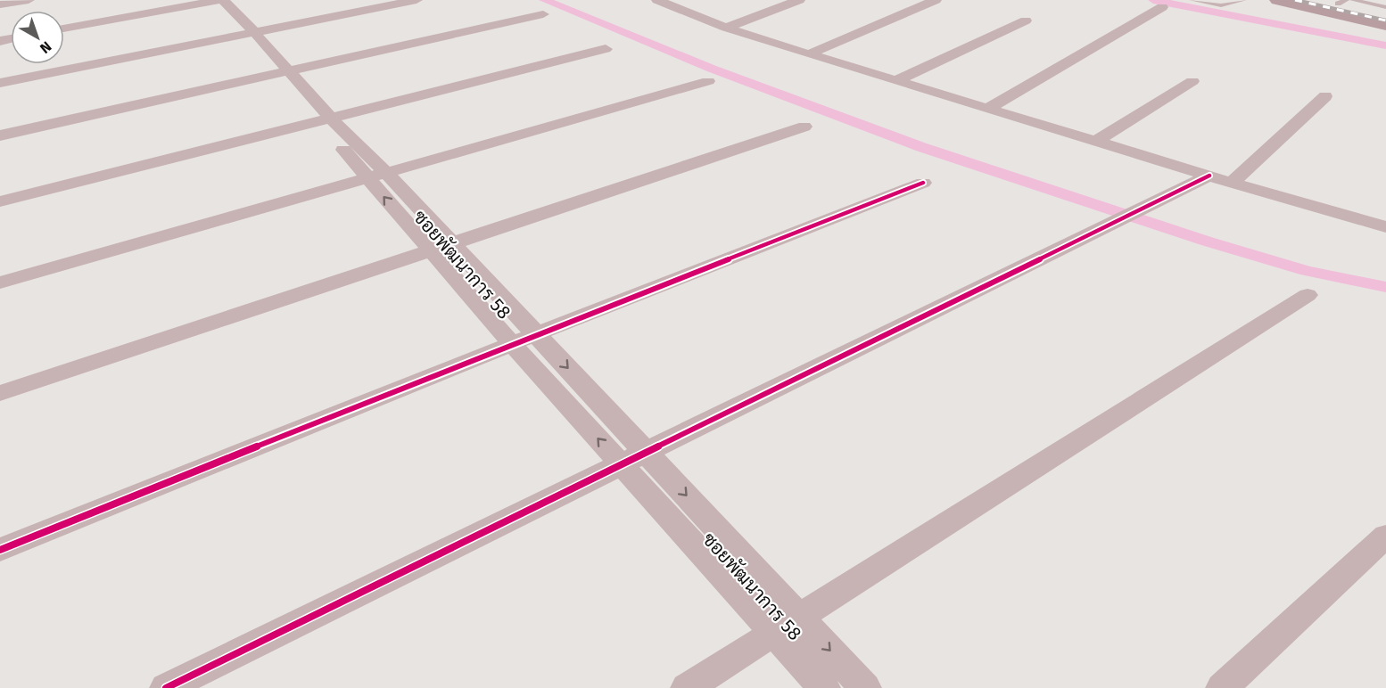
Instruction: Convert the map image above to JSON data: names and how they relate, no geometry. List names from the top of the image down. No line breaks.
{"streets":{"street":["ซอยพัฒนาการ 58"]},"north":"bottom right"}
